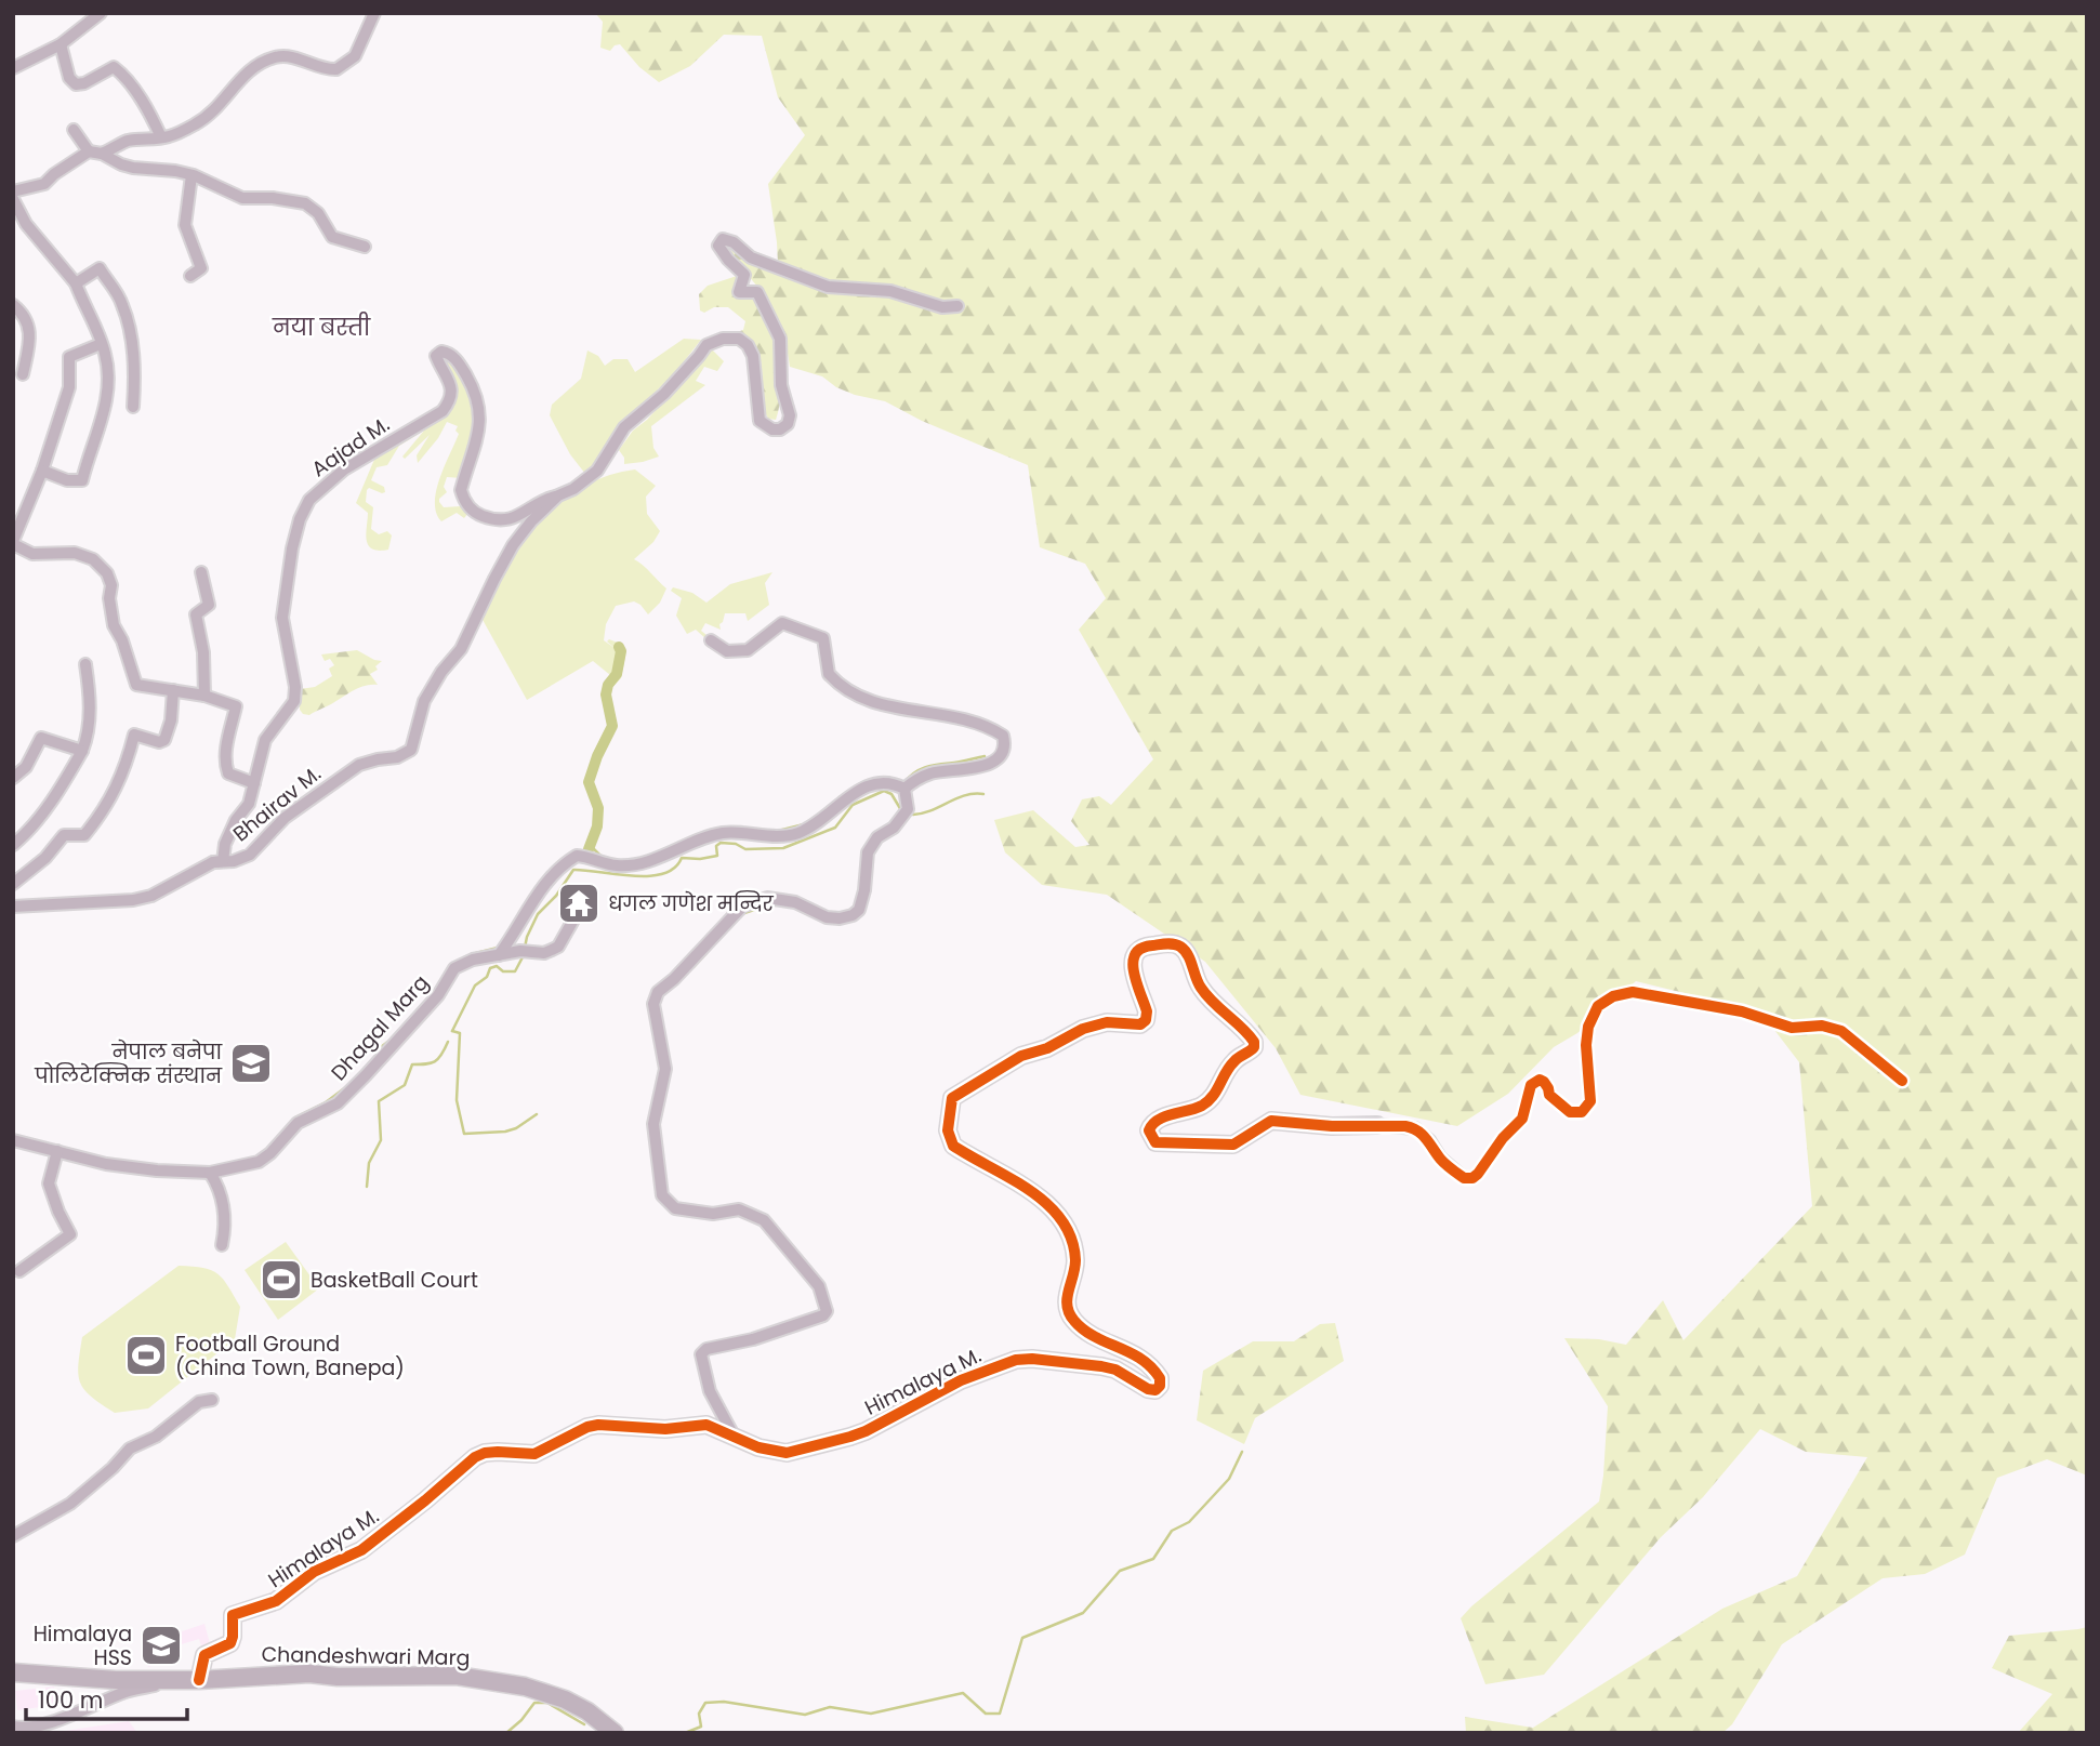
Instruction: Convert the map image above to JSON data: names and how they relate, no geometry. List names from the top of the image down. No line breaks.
{"streets":{"main road":["Chandeshwari Marg"],"street":["Aajad M.","Bhairav M.","Dhagal Marg","Himalaya M."]},"crossings":[["Aajad M.","Bhairav M."],["Himalaya M.","Chandeshwari Marg"]],"districts":["नया बस्ती"],"places":{"temple":["धगल गणेश मन्दिर"],"school or university":["नेपाल बनेपा पोलिटेक्निक संस्थान","Himalaya HSS"],"sports":["BasketBall Court","Football Ground (China Town, Banepa)"]},"scale_bar":"100 m"}
